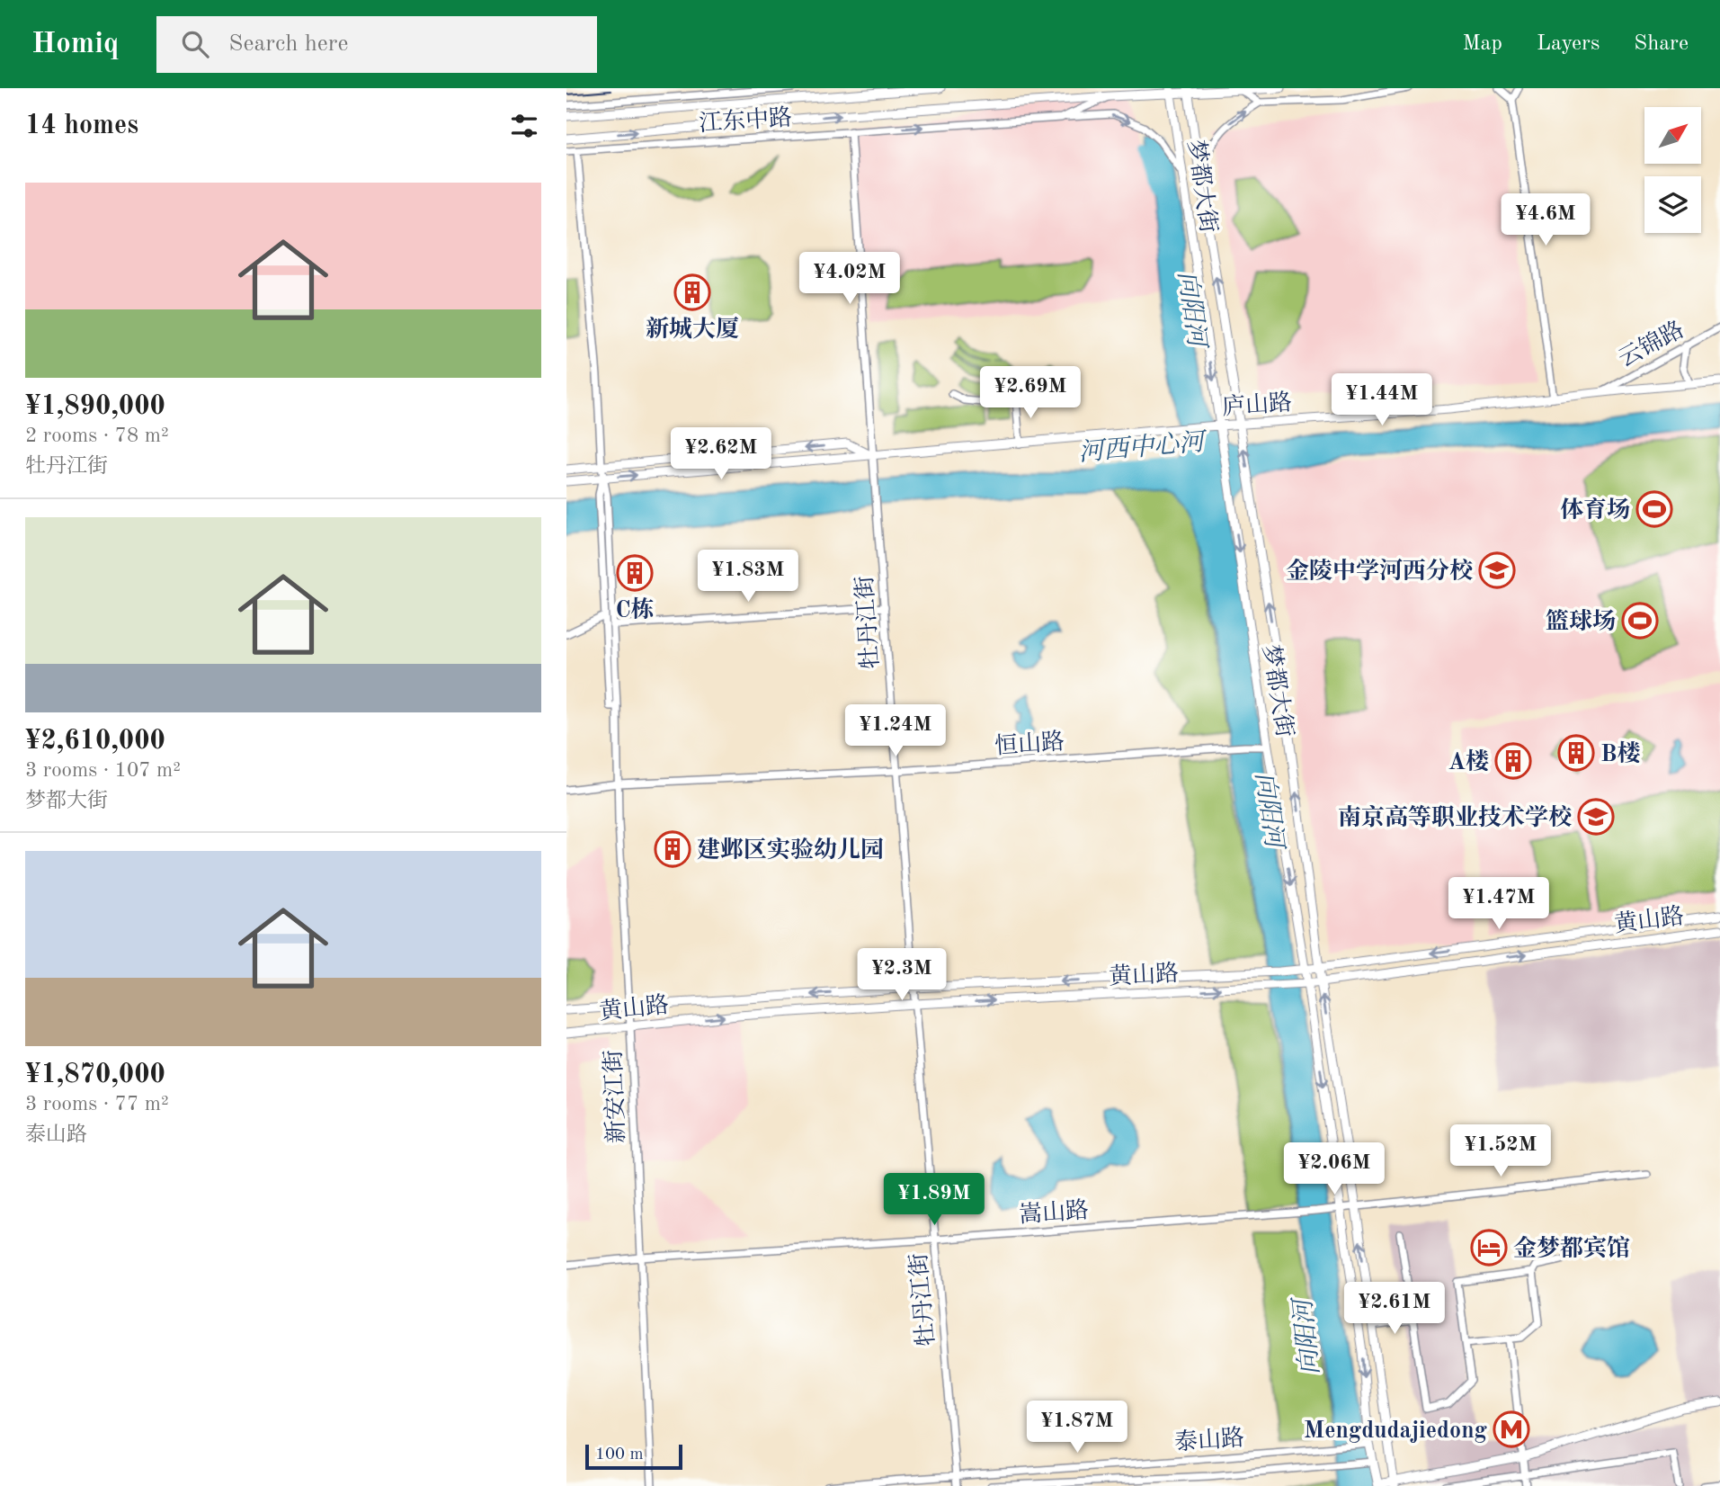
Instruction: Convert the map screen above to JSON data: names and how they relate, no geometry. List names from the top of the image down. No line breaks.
{"streets":{"main road":["江东中路","梦都大街","庐山路","黄山路"],"street":["云锦路","牡丹江街","恒山路","新安江街","嵩山路","泰山路"]},"crossings":[["江东中路","梦都大街"],["江东中路","牡丹江街"],["江东中路","新安江街"],["梦都大街","庐山路"],["梦都大街","恒山路"],["梦都大街","黄山路"],["梦都大街","嵩山路"],["梦都大街","泰山路"],["云锦路","庐山路"],["庐山路","牡丹江街"],["庐山路","新安江街"],["牡丹江街","恒山路"],["牡丹江街","黄山路"],["牡丹江街","嵩山路"],["牡丹江街","泰山路"],["恒山路","新安江街"],["黄山路","新安江街"],["新安江街","嵩山路"]],"water":["向阳河","河西中心河"],"places":{"building":["新城大厦","C栋","B楼","A楼","建邺区实验幼儿园"],"sports":["体育场","篮球场"],"school or university":["金陵中学河西分校","南京高等职业技术学校"],"hotel":["金梦都宾馆"],"metro station":["Mengdudajiedong"]},"scale_bar":"100 m","north":"top right","page":{"header":"Homiq","search":"Search here","nav":["Map","Layers","Share"],"heading":"14 homes","list":[{"name":"¥1,890,000","note":"2 rooms · 78 m² · 牡丹江街"},{"name":"¥2,610,000","note":"3 rooms · 107 m² · 梦都大街"},{"name":"¥1,870,000","note":"3 rooms · 77 m² · 泰山路"}],"price":["¥4.6M","¥4.02M","¥2.69M","¥1.44M","¥2.62M","¥1.83M","¥1.24M","¥1.47M","¥2.3M","¥1.52M","¥2.06M","¥1.89M","¥2.61M","¥1.87M"],"scale":"100 m"}}
